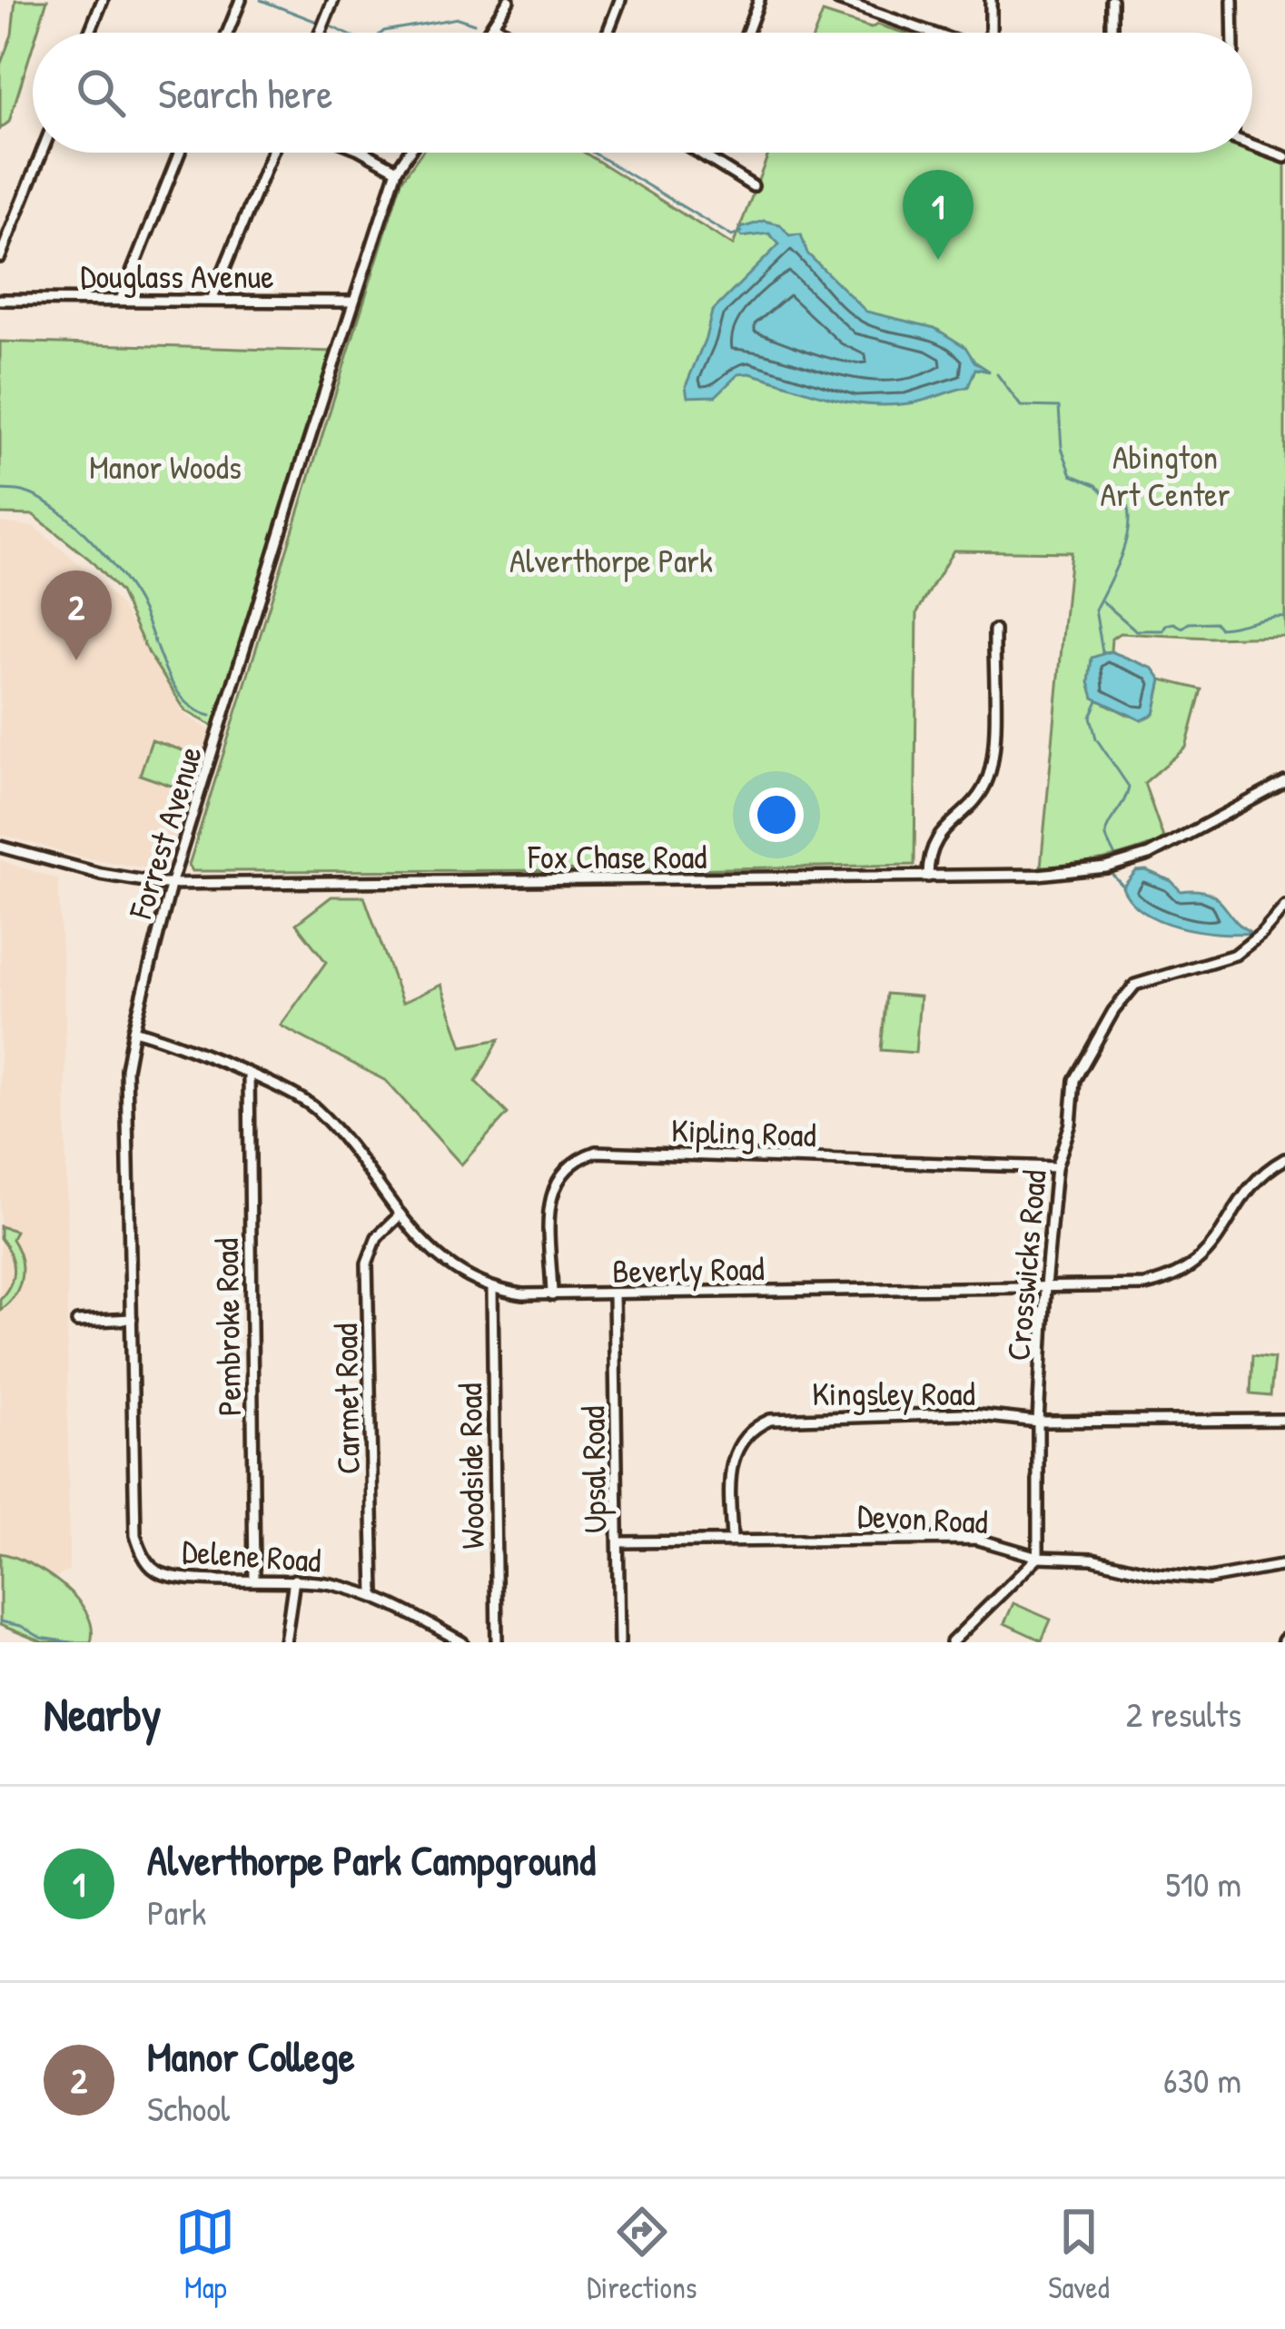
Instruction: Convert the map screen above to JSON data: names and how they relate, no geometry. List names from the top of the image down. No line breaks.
{"streets":{"street":["Douglass Avenue","Forrest Avenue","Fox Chase Road","Kipling Road","Crosswicks Road","Beverly Road","Pembroke Road","Kingsley Road","Carmet Road","Woodside Road","Upsal Road","Devon Road","Delene Road"]},"crossings":[["Douglass Avenue","Forrest Avenue"],["Forrest Avenue","Fox Chase Road"],["Forrest Avenue","Beverly Road"],["Forrest Avenue","Delene Road"],["Kipling Road","Crosswicks Road"],["Kipling Road","Beverly Road"],["Crosswicks Road","Beverly Road"],["Crosswicks Road","Kingsley Road"],["Crosswicks Road","Devon Road"],["Beverly Road","Pembroke Road"],["Beverly Road","Carmet Road"],["Beverly Road","Woodside Road"],["Beverly Road","Upsal Road"],["Pembroke Road","Delene Road"],["Kingsley Road","Devon Road"],["Carmet Road","Delene Road"],["Upsal Road","Devon Road"]],"parks":["Abington Art Center","Manor Woods","Alverthorpe Park"],"page":{"search":"Search here","pins":["1","2"],"heading":["Nearby","2 results"],"list":[{"mark":"1","name":"Alverthorpe Park Campground","note":"Park","value":"510 m"},{"mark":"2","name":"Manor College","note":"School","value":"630 m"}],"nav":["Map","Directions","Saved"]}}
